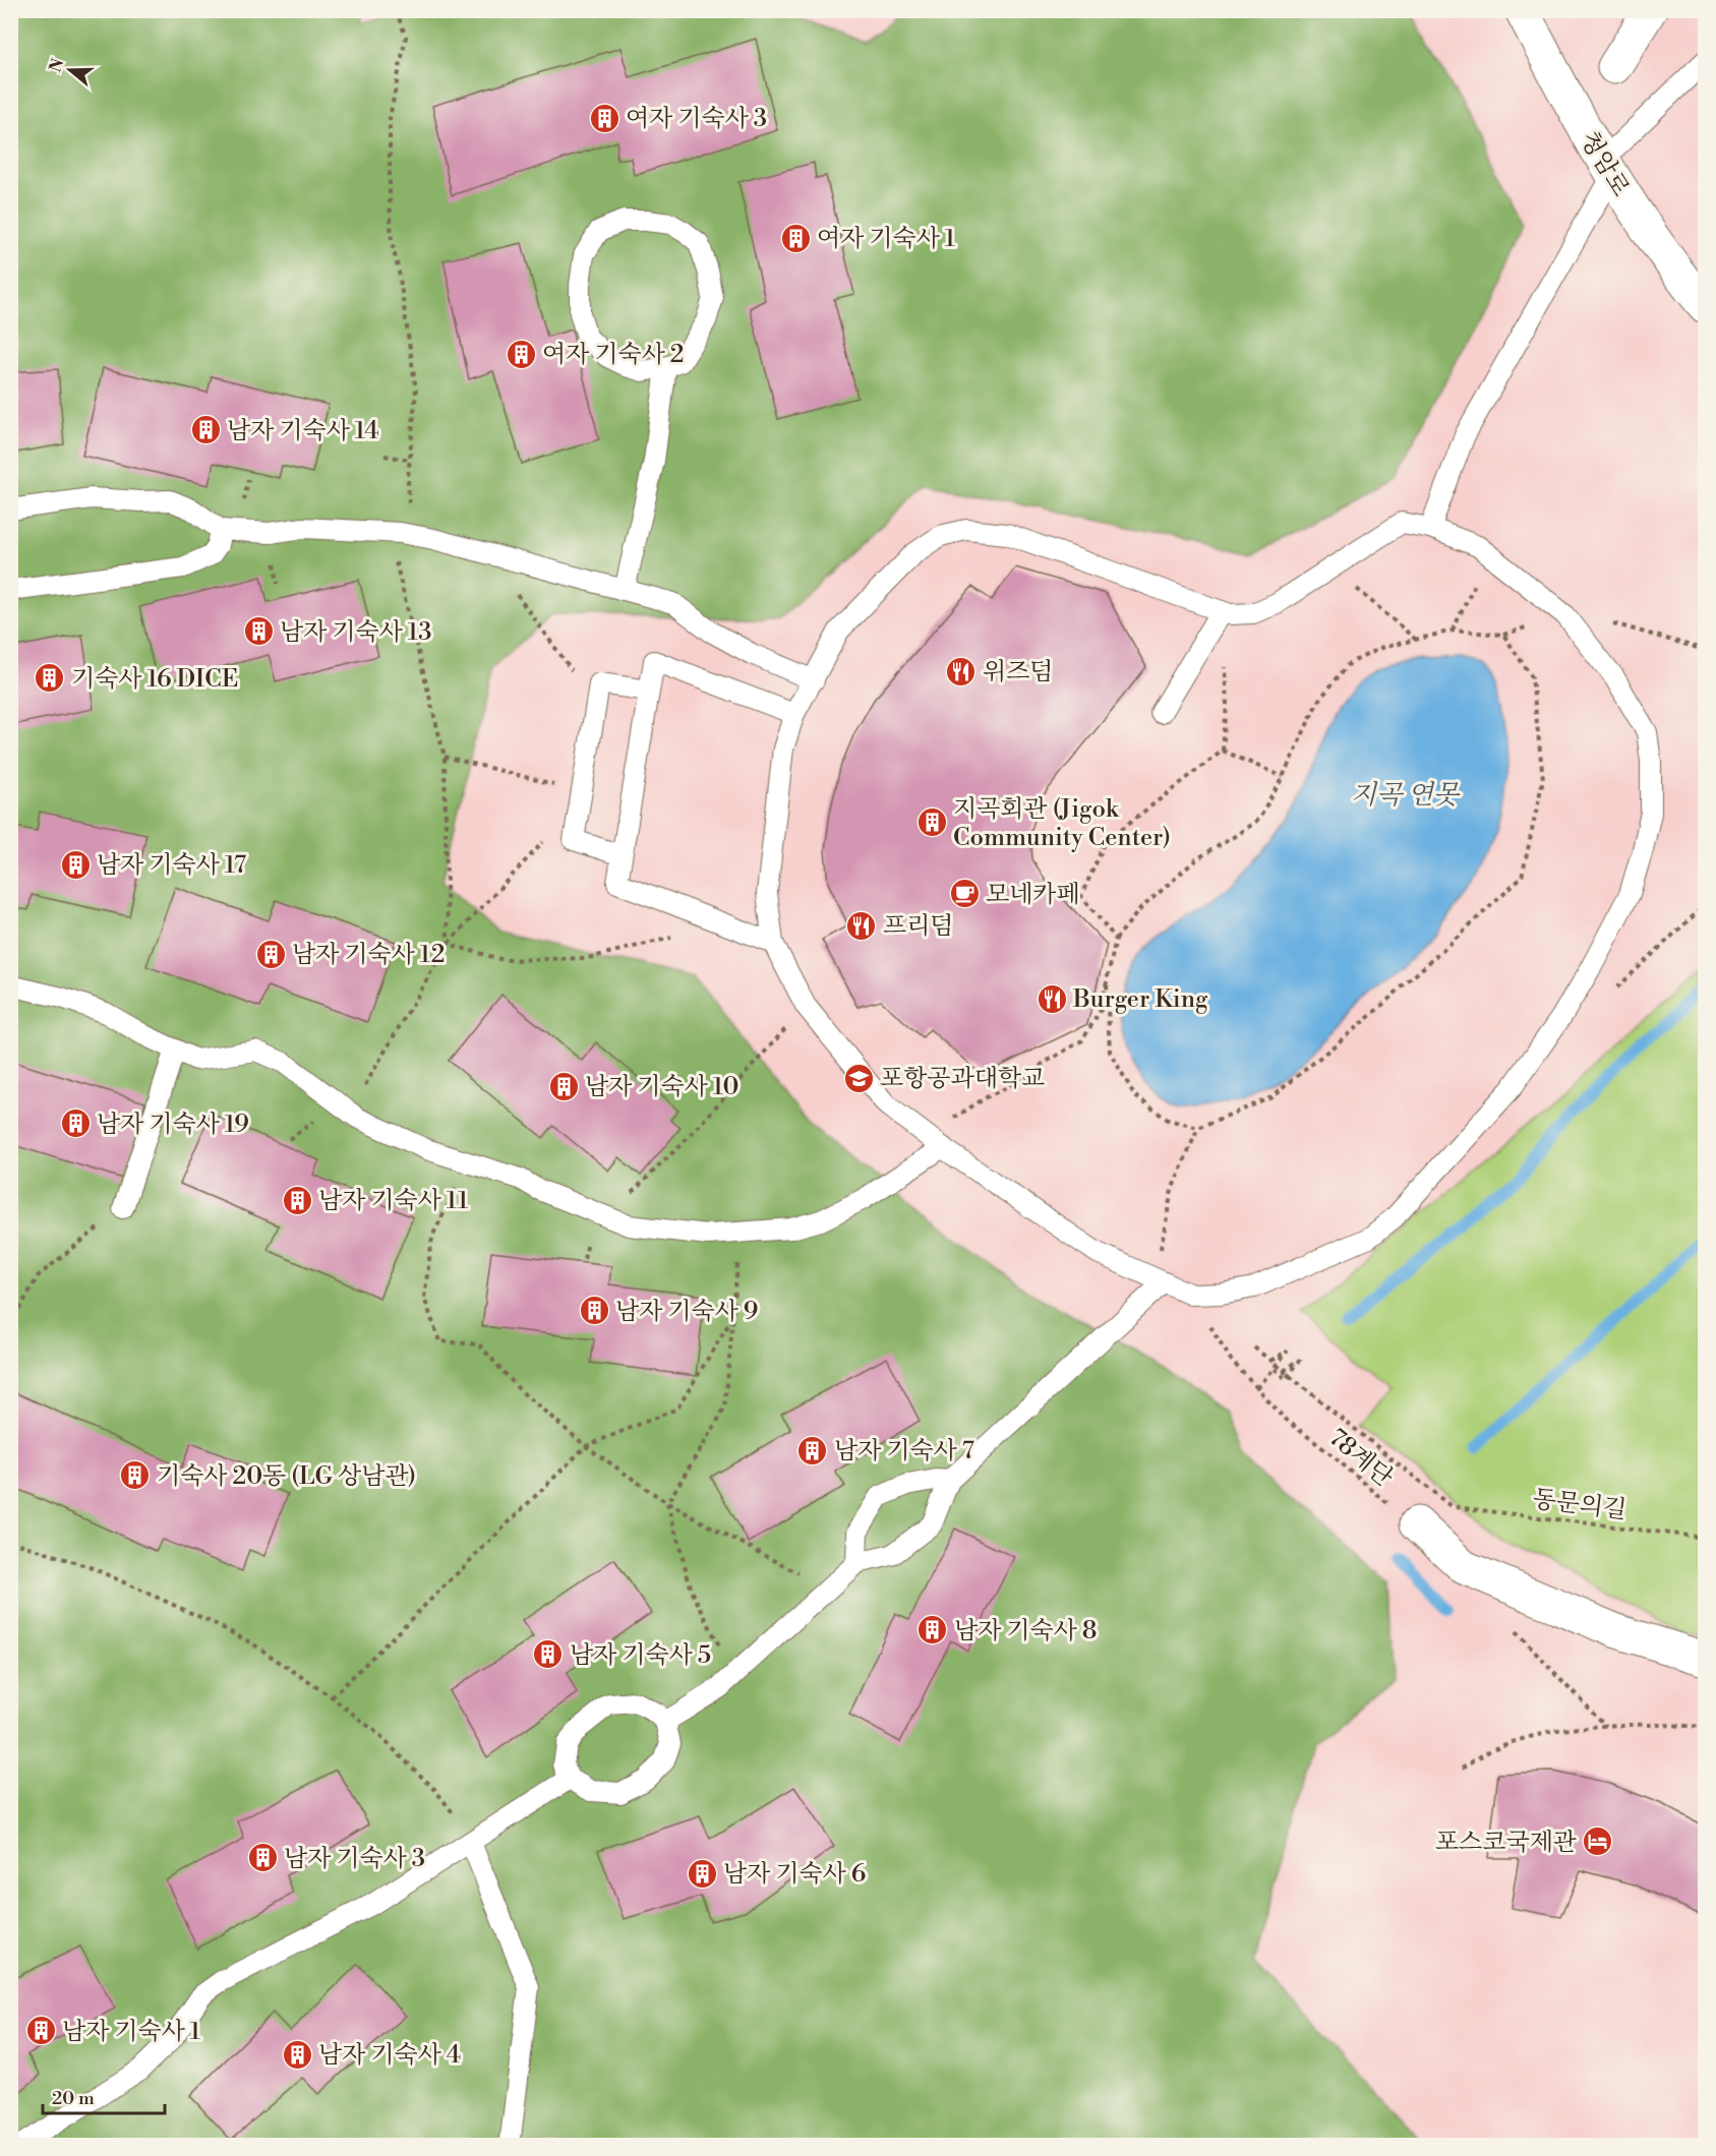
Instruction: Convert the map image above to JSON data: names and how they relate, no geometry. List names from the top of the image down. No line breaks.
{"streets":{"street":["청암로"],"path":["78계단","동문의길"]},"water":["지곡 연못"],"places":{"building":["여자 기숙사 3","여자 기숙사 1","여자 기숙사 2","남자 기숙사 14","남자 기숙사 13","기숙사 16 DICE","지곡회관 (Jigok Community Center)","남자 기숙사 17","남자 기숙사 12","남자 기숙사 10","남자 기숙사 19","남자 기숙사 11","남자 기숙사 9","남자 기숙사 7","기숙사 20동 (LG 상남관)","남자 기숙사 8","남자 기숙사 5","남자 기숙사 3","남자 기숙사 6","남자 기숙사 1","남자 기숙사 4"],"restaurant":["위즈덤","프리덤","Burger King"],"cafe":["모네카페"],"school or university":["포항공과대학교"],"hotel":["포스코국제관"]},"scale_bar":"20 m","north":"left"}
